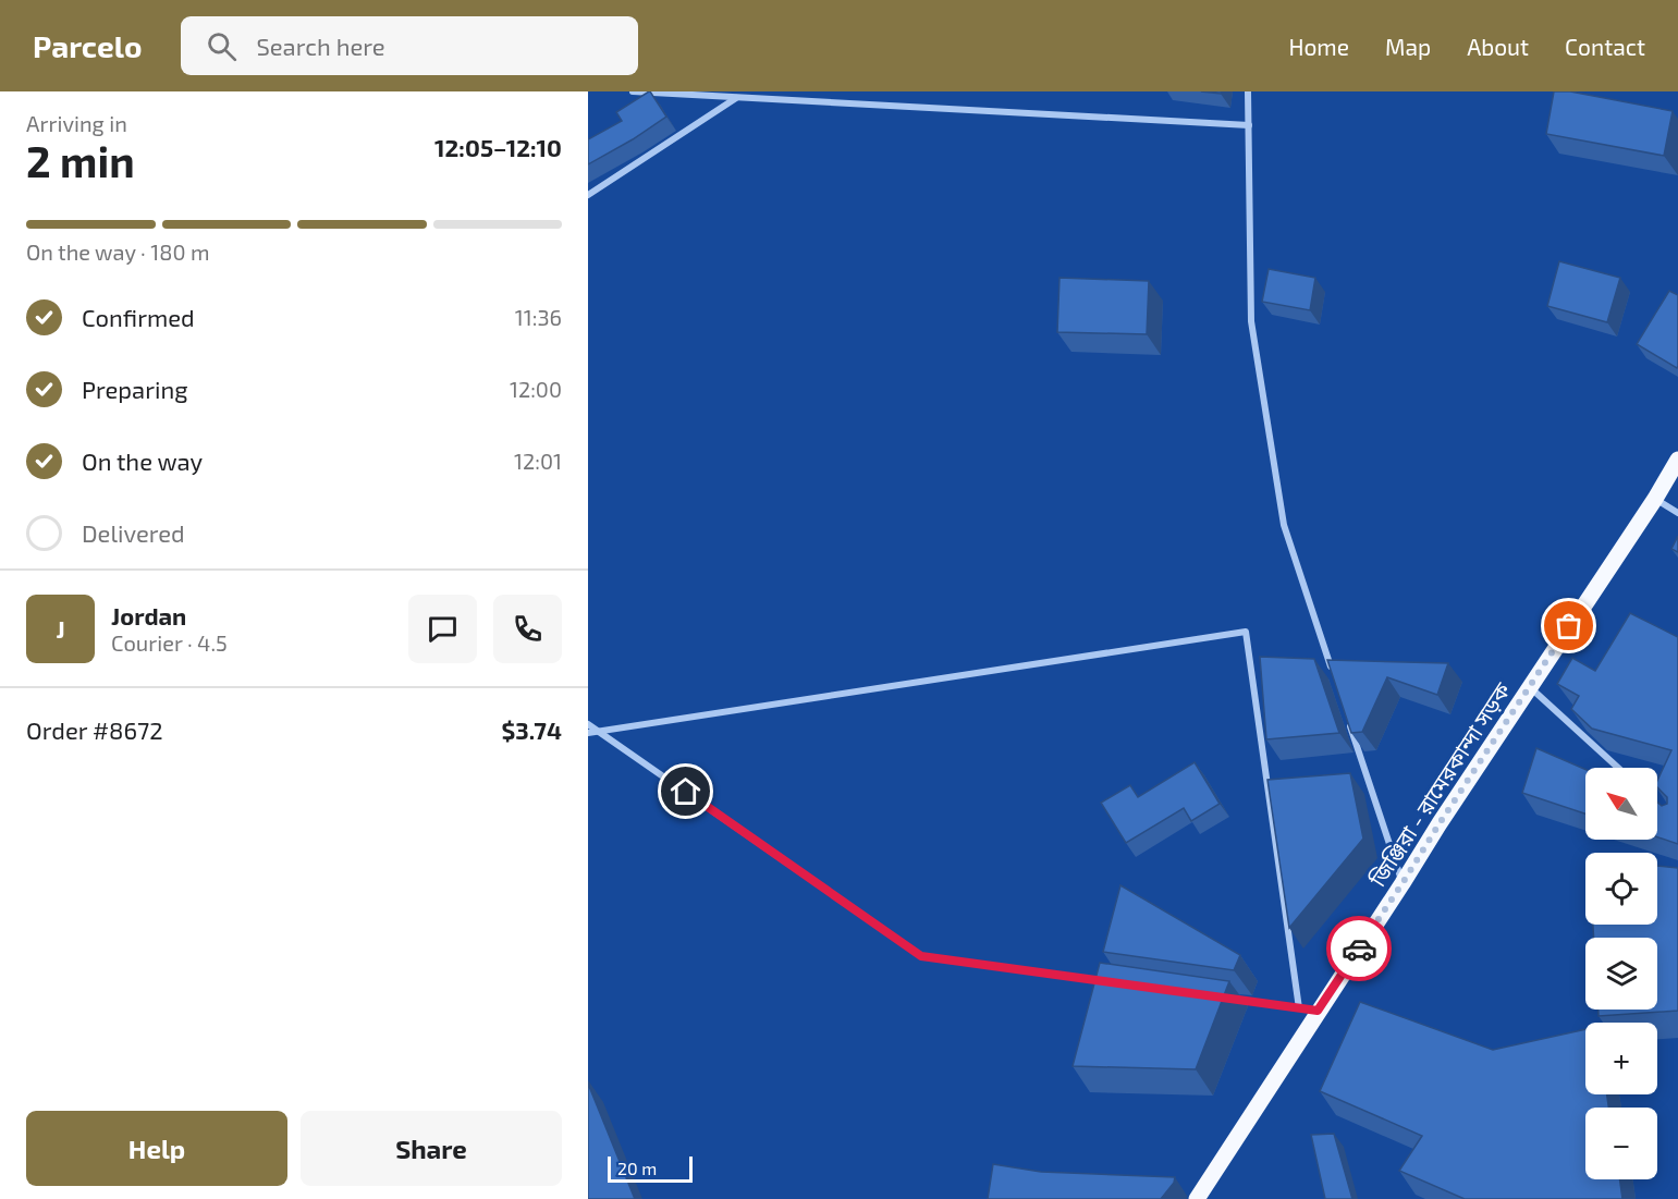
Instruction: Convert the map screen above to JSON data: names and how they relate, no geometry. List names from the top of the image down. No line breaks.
{"streets":{"main road":["জিঞ্জিরা - রামেরকান্দা সড়ক"]},"scale_bar":"20 m","north":"top left","page":{"header":"Parcelo","search":"Search here","nav":["Home","Map","About","Contact"],"heading":["2 min","Arriving in","12:05–12:10"],"panel":["Jordan","Courier · 4.5","Order #8672","$3.74"],"bar":"On the way · 180 m","list":[["Confirmed","11:36"],["Preparing","12:00"],["On the way","12:01"],"Delivered"],"round":"J","map_buttons":["+","−"],"buttons":["Help","Share"],"scale":"20 m"}}
